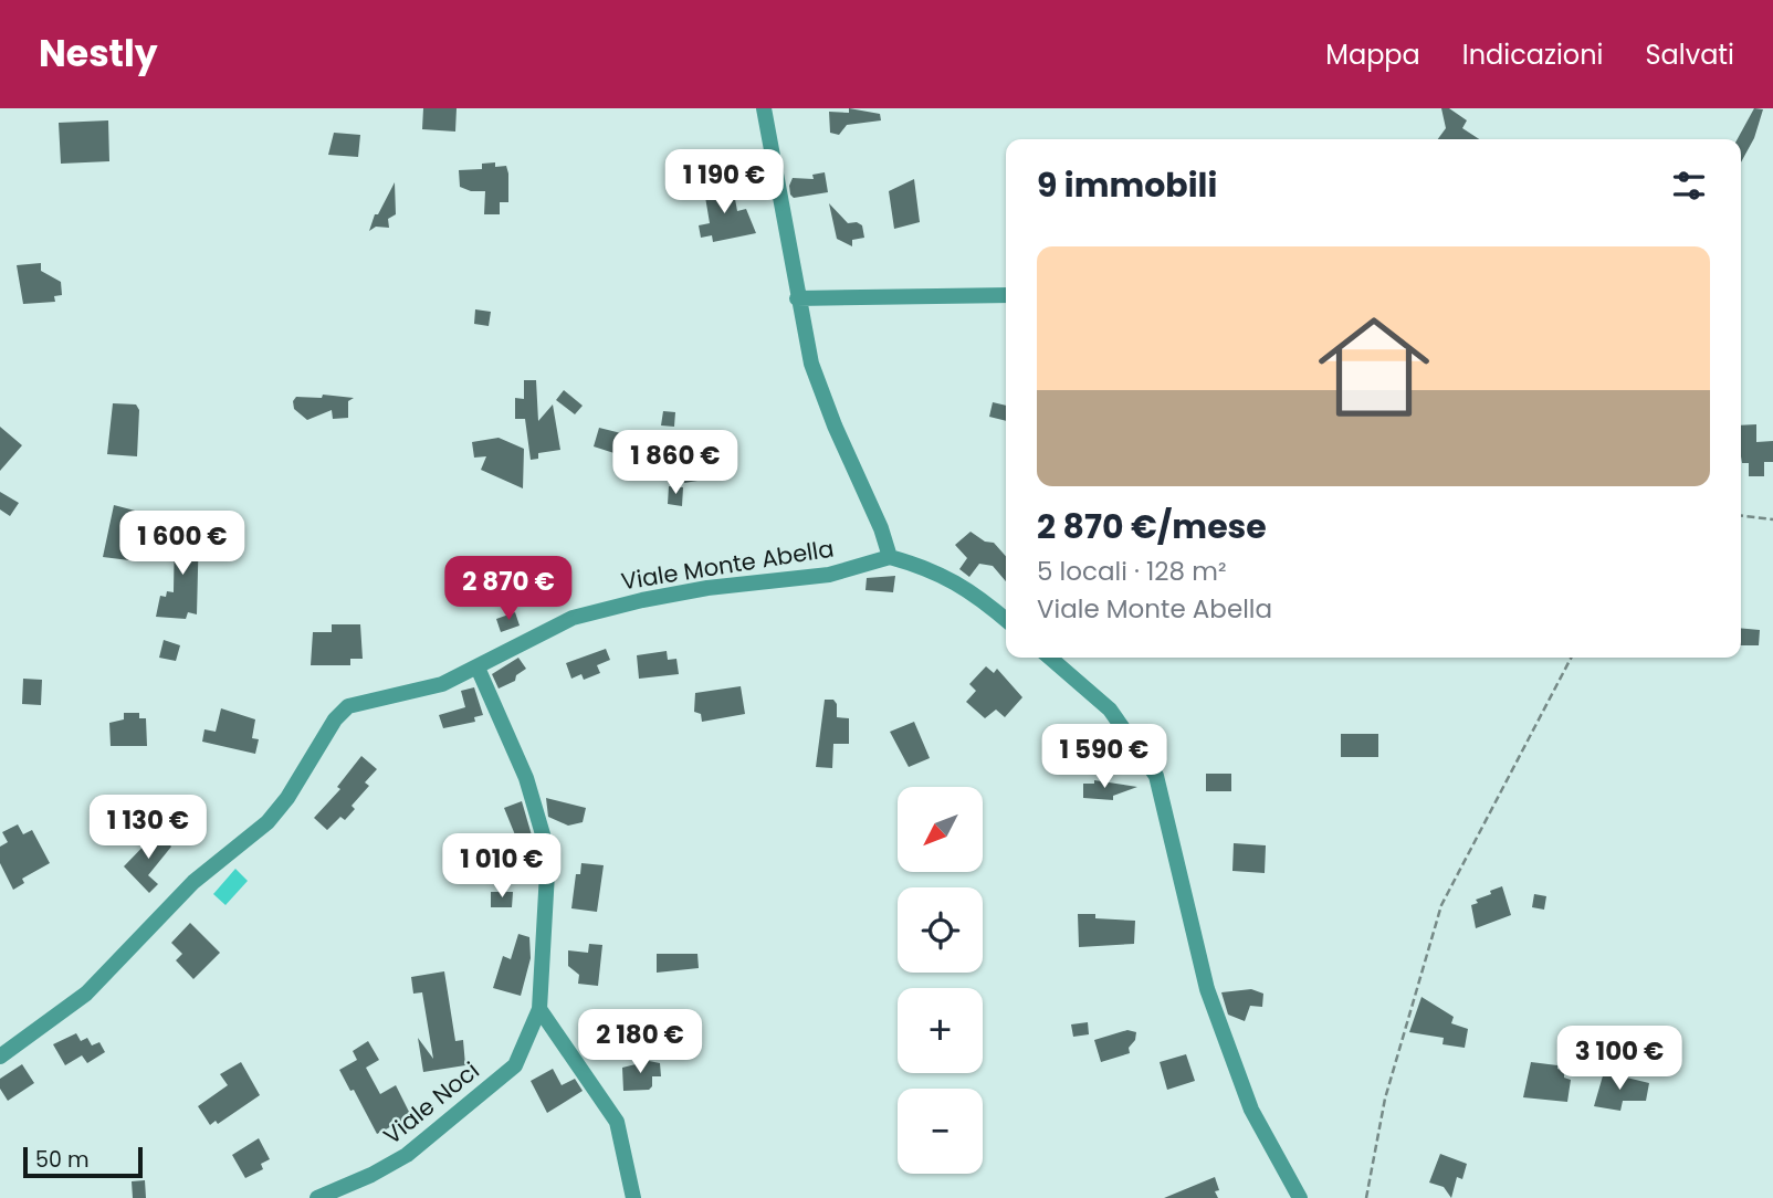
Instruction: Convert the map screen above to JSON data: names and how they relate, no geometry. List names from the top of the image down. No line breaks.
{"streets":{"street":["Viale Monte Abella","Viale Noci"]},"scale_bar":"50 m","north":"bottom left","page":{"header":"Nestly","nav":["Mappa","Indicazioni","Salvati"],"heading":"9 immobili","price":["1 190 €","1 860 €","1 600 €","2 870 €","1 590 €","1 130 €","1 010 €","2 180 €","3 100 €"],"list":[{"name":"2 870 €/mese","note":"5 locali · 128 m² · Viale Monte Abella"}],"map_buttons":["+","−"],"scale":"50 m"}}
